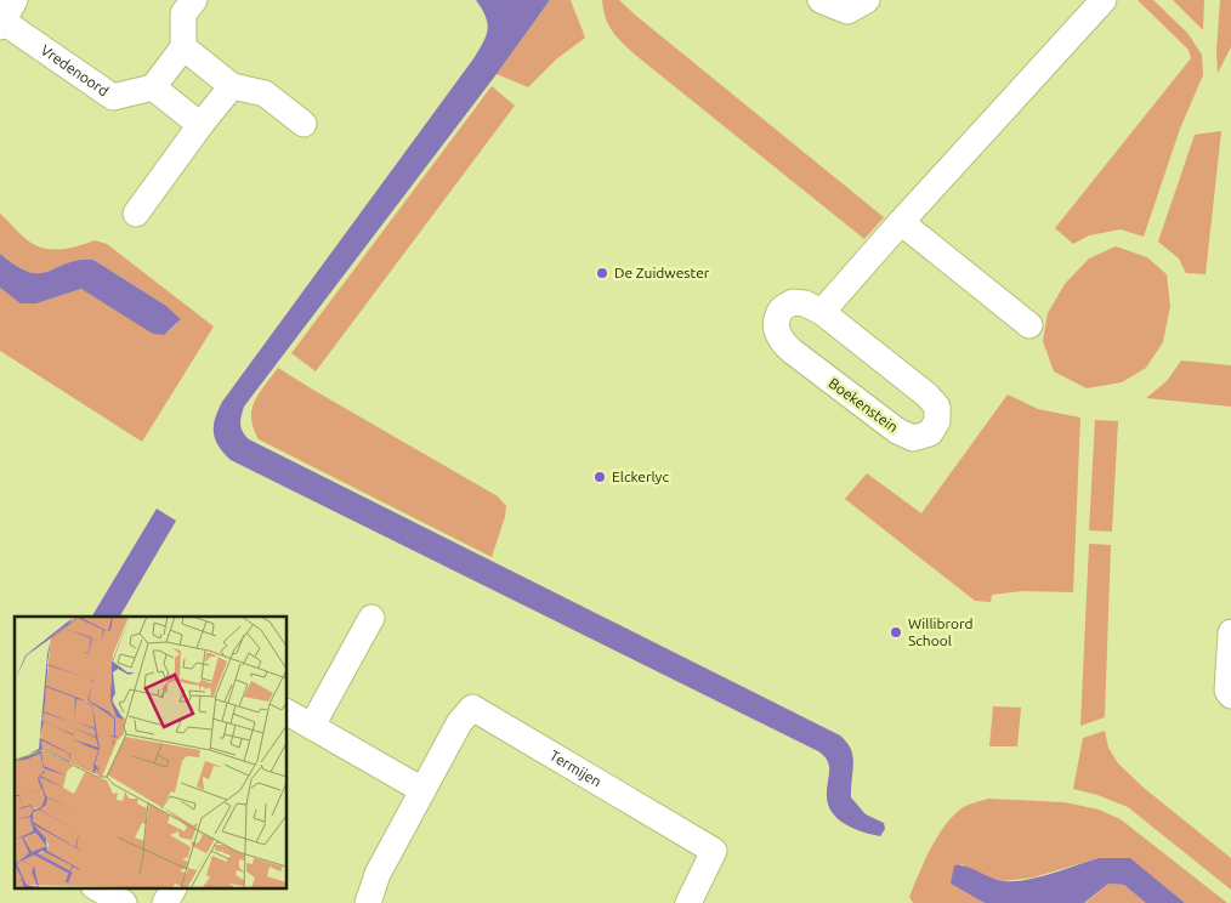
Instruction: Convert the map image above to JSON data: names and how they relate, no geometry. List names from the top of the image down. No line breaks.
{"streets":{"street":["Vredenoord","Boekenstein","Termijen"]},"places":["De Zuidwester","Elckerlyc","Willibrord School"]}
